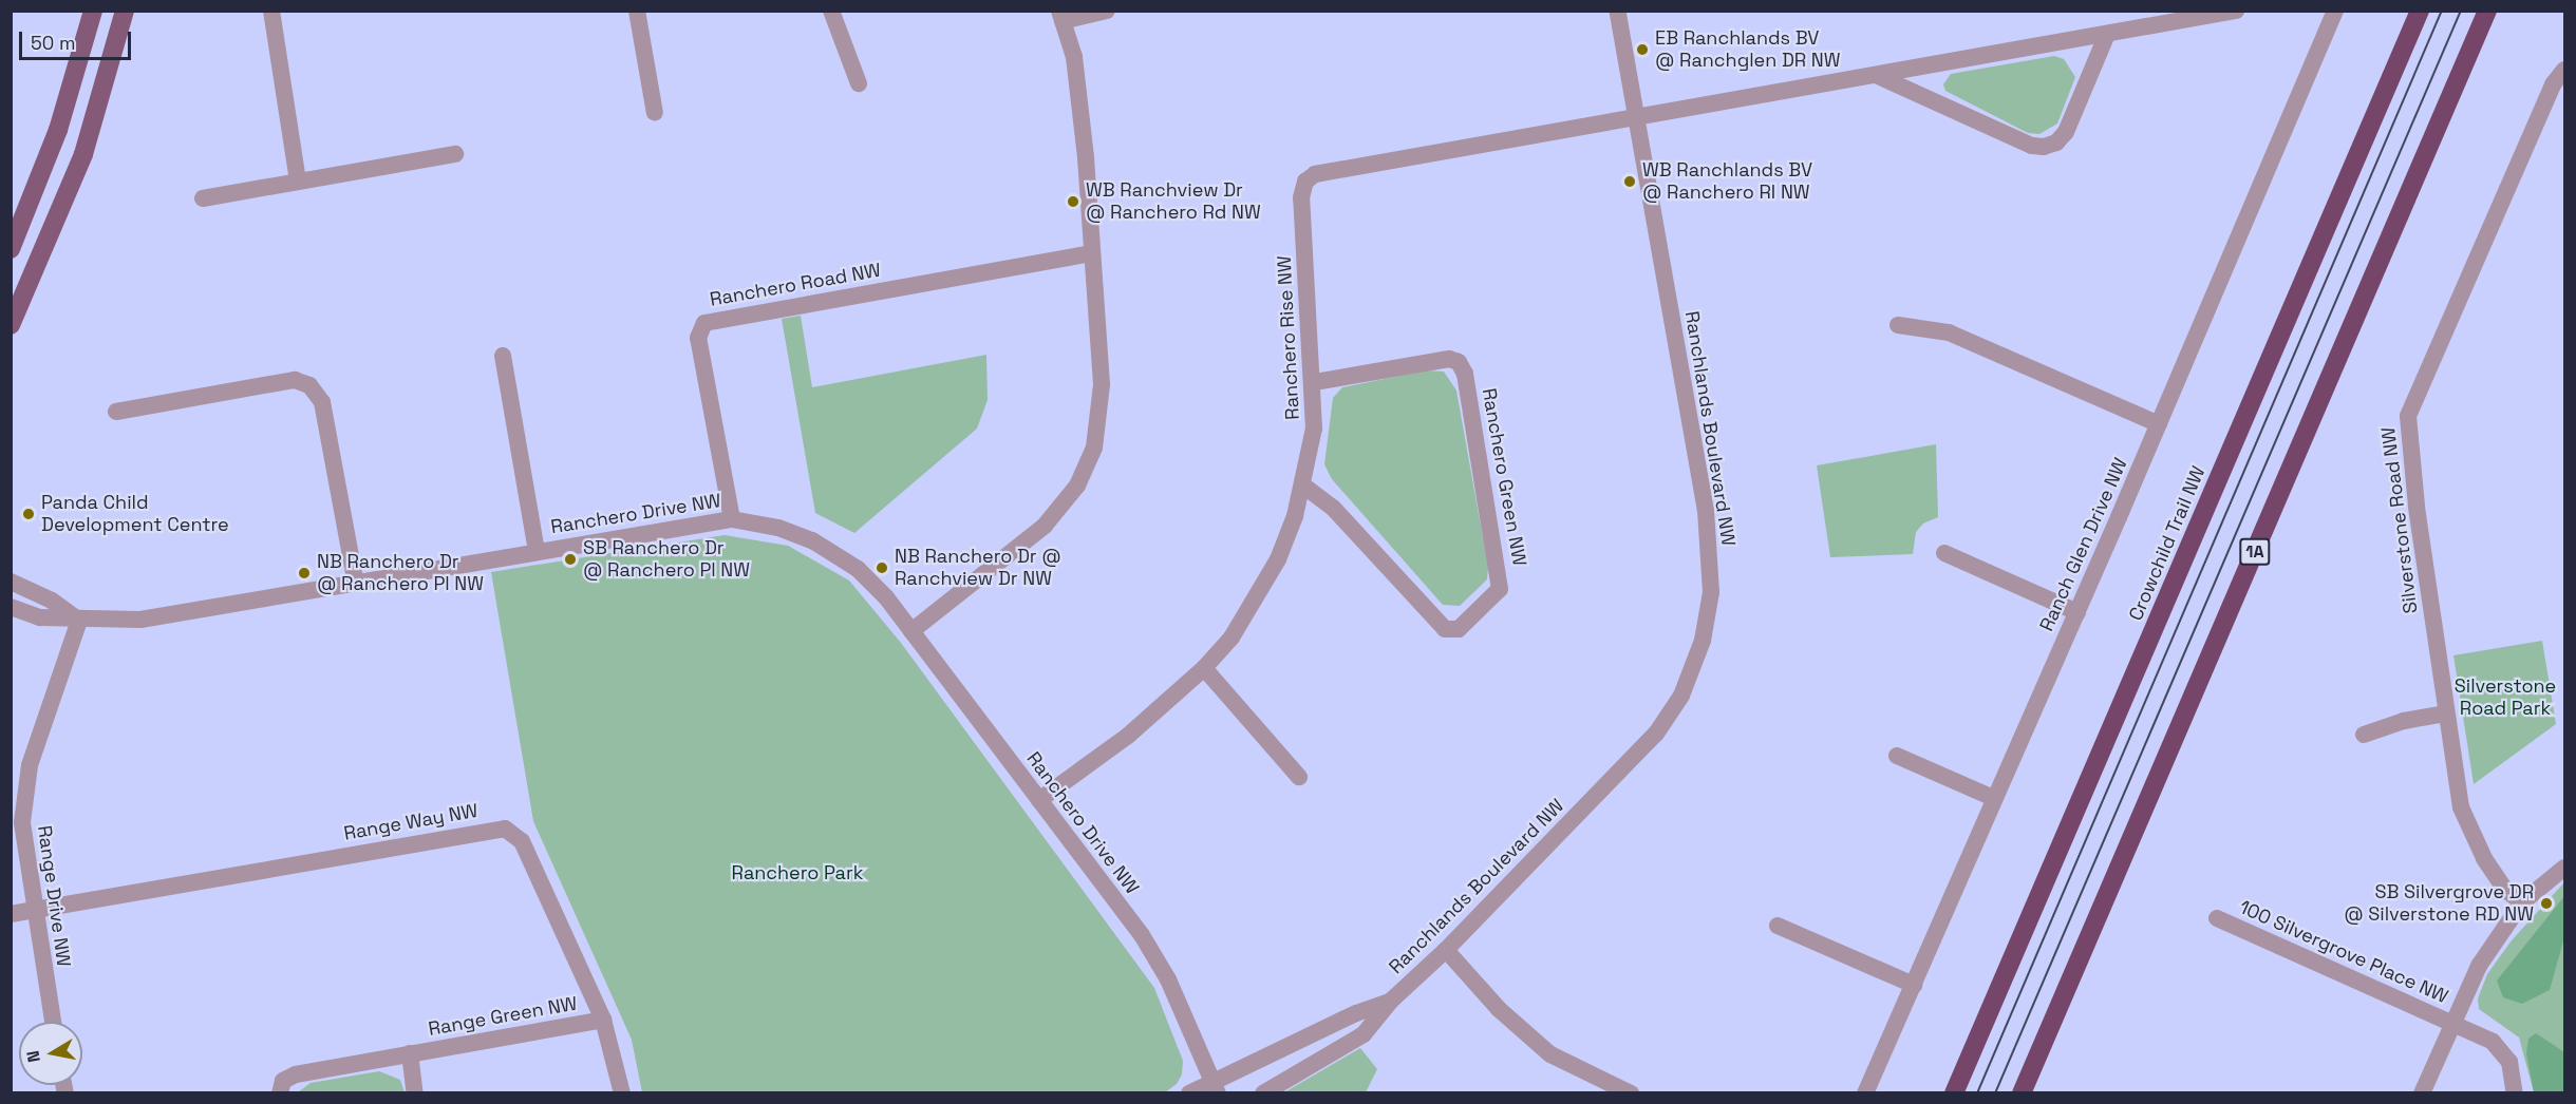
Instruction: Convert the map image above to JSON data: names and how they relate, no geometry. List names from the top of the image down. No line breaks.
{"streets":{"highway":["Crowchild Trail NW","1A"],"street":["Ranchero Road NW","Ranchero Rise NW","Ranchlands Boulevard NW","Ranchero Green NW","Ranchero Drive NW","Silverstone Road NW","Ranch Glen Drive NW","Range Way NW","Range Drive NW","100 Silvergrove Place NW","Range Green NW"]},"crossings":[["Ranchero Road NW","Ranchero Drive NW"],["Ranchero Rise NW","Ranchlands Boulevard NW"],["Ranchero Rise NW","Ranchero Green NW"],["Ranchero Rise NW","Ranchero Drive NW"],["Ranchlands Boulevard NW","Ranchero Drive NW"],["Ranchero Drive NW","Range Drive NW"],["Range Way NW","Range Drive NW"],["Range Way NW","Range Green NW"]],"parks":["Silverstone Road Park","Ranchero Park"],"places":["EB Ranchlands BV @ Ranchglen DR NW","WB Ranchlands BV @ Ranchero RI NW","WB Ranchview Dr @ Ranchero Rd NW","Panda Child Development Centre","SB Ranchero Dr @ Ranchero Pl NW","NB Ranchero Dr @ Ranchview Dr NW","NB Ranchero Dr @ Ranchero Pl NW","SB Silvergrove DR @ Silverstone RD NW"],"scale_bar":"50 m","north":"left"}
